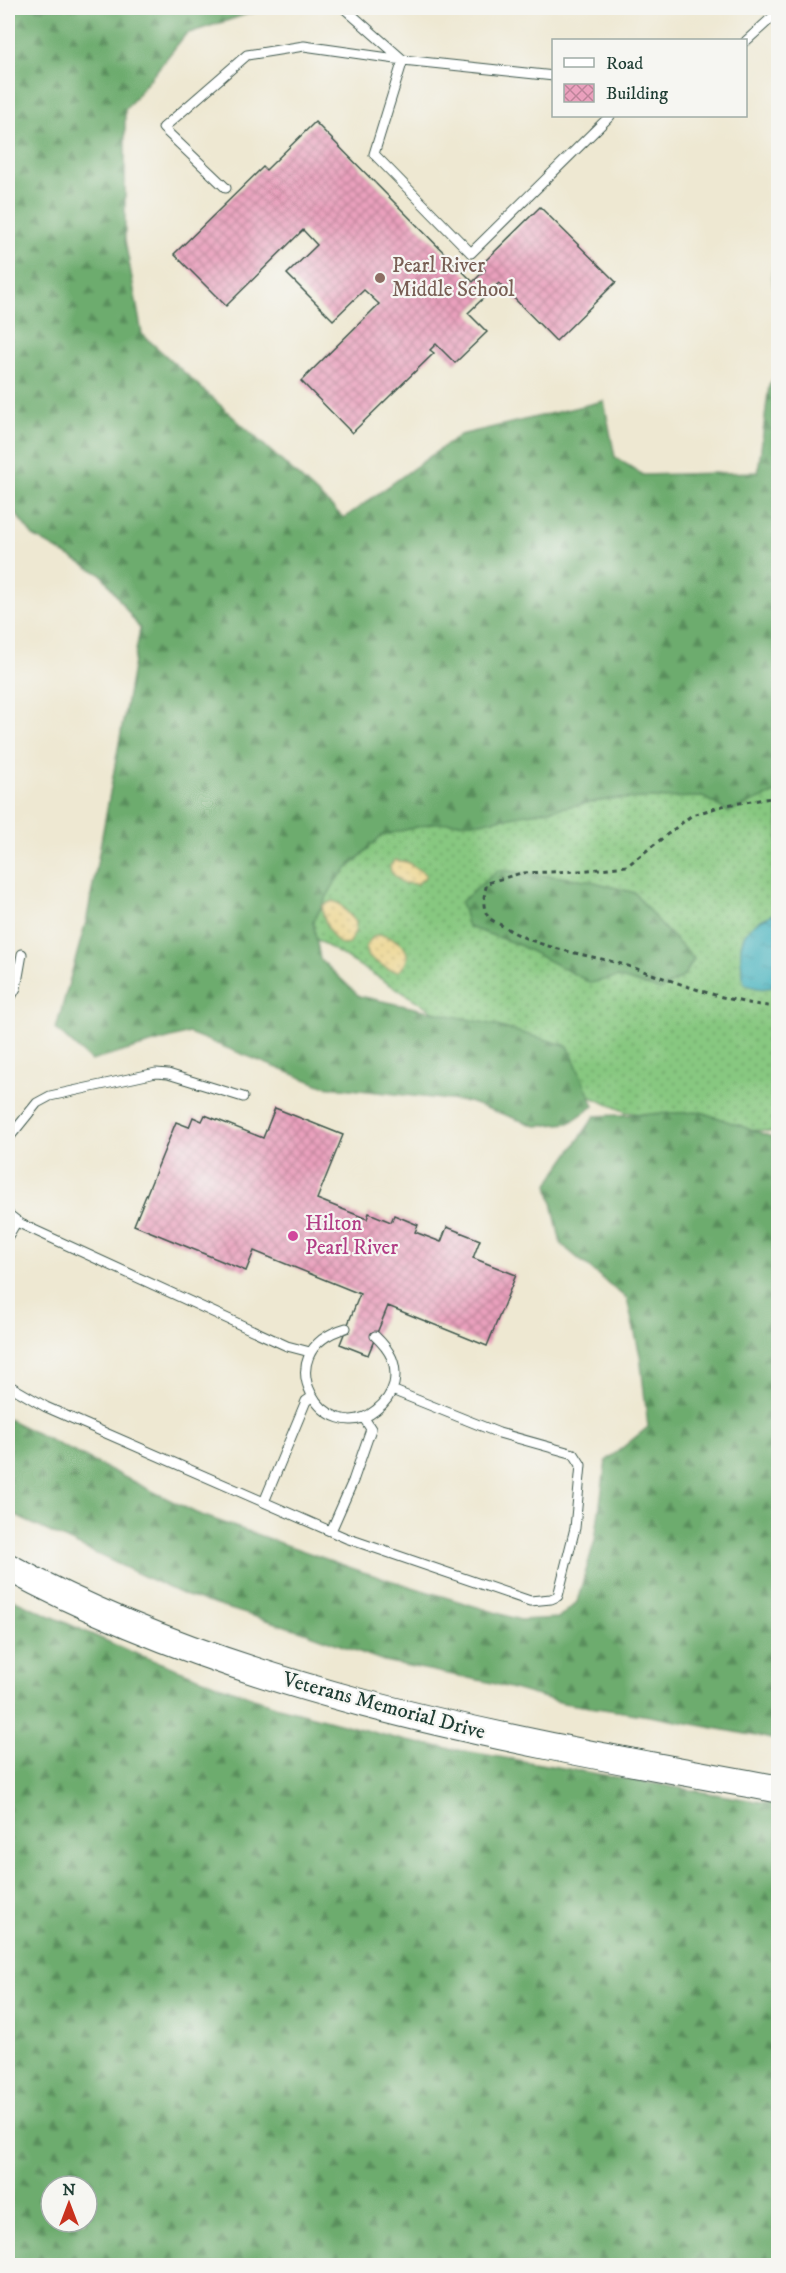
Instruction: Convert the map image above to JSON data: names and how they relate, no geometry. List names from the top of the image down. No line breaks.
{"streets":{"street":["Veterans Memorial Drive"]},"places":["Pearl River Middle School","Hilton Pearl River"],"legend":["Road","Building"],"north":"top"}
